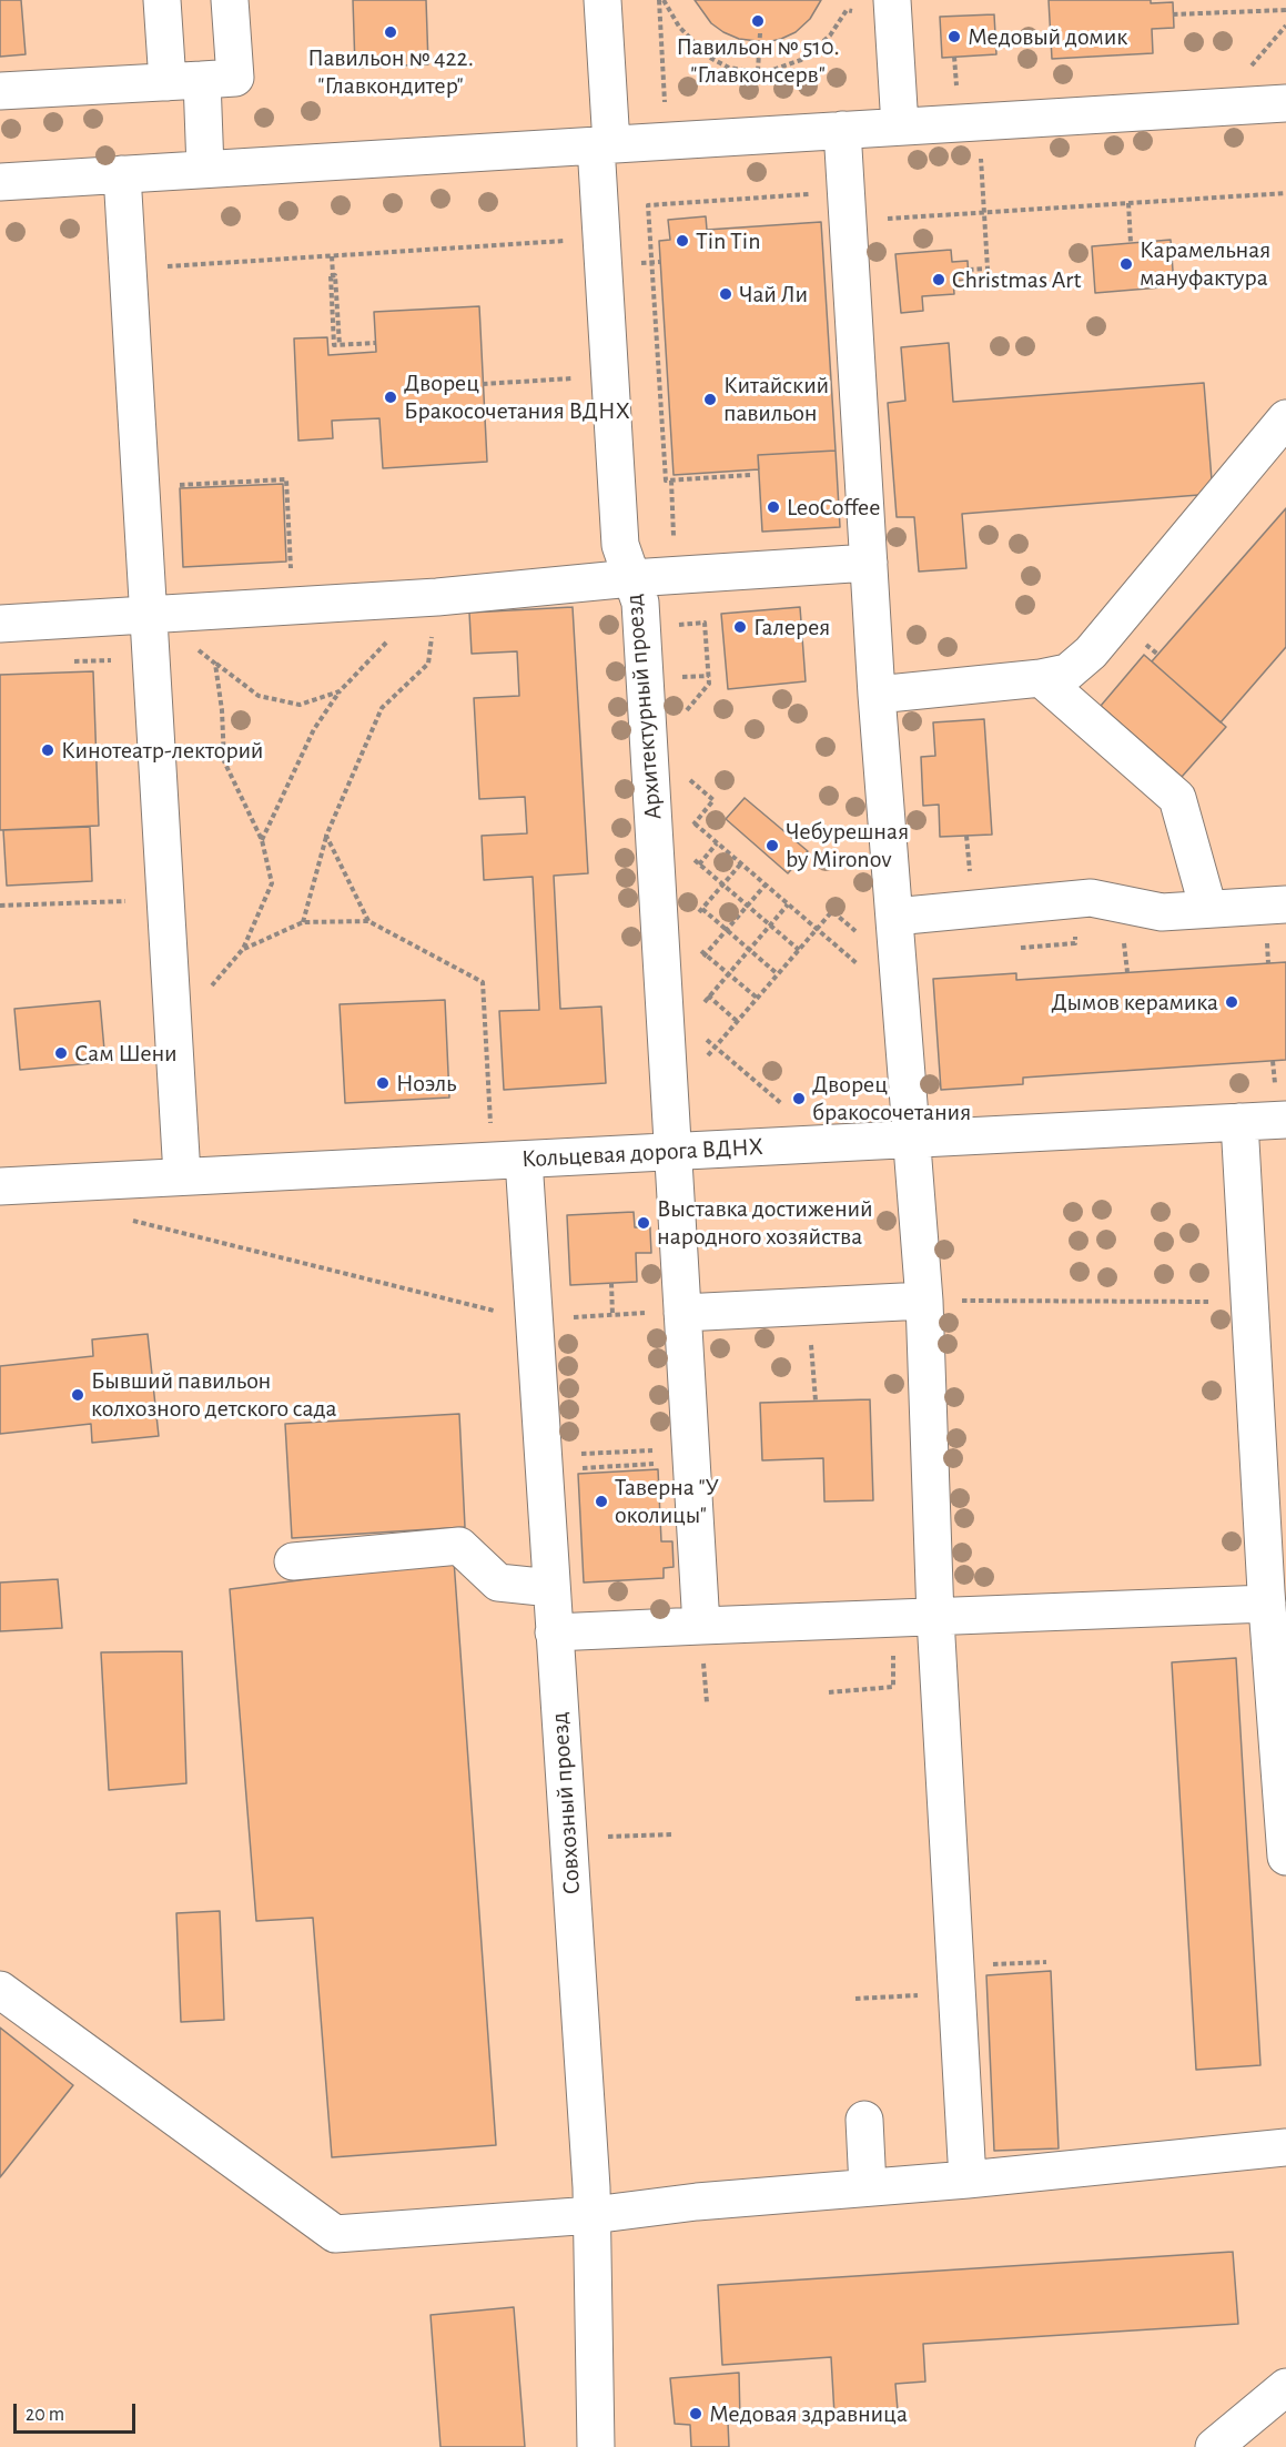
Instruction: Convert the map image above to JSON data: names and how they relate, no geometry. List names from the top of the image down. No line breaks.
{"streets":{"street":["Архитектурный проезд","Кольцевая дорога ВДНХ","Совхозный проезд"]},"crossings":[["Архитектурный проезд","Кольцевая дорога ВДНХ"],["Кольцевая дорога ВДНХ","Совхозный проезд"]],"places":["Павильон № 510. \"Главконсерв\"","Павильон № 422. \"Главкондитер\"","Медовый домик","Tin Tin","Карамельная мануфактура","Christmas Art","Чай Ли","Дворец Бракосочетания ВДНХ","Китайский павильон","LeoCoffee","Галерея","Кинотеатр-лекторий","Чебурешная by Mironov","Дымов керамика","Сам Шени","Ноэль","Дворец бракосочетания","Выставка достижений народного хозяйства","Бывший павильон колхозного детского сада","Таверна \"У околицы\"","Медовая здравница"],"scale_bar":"20 m"}
